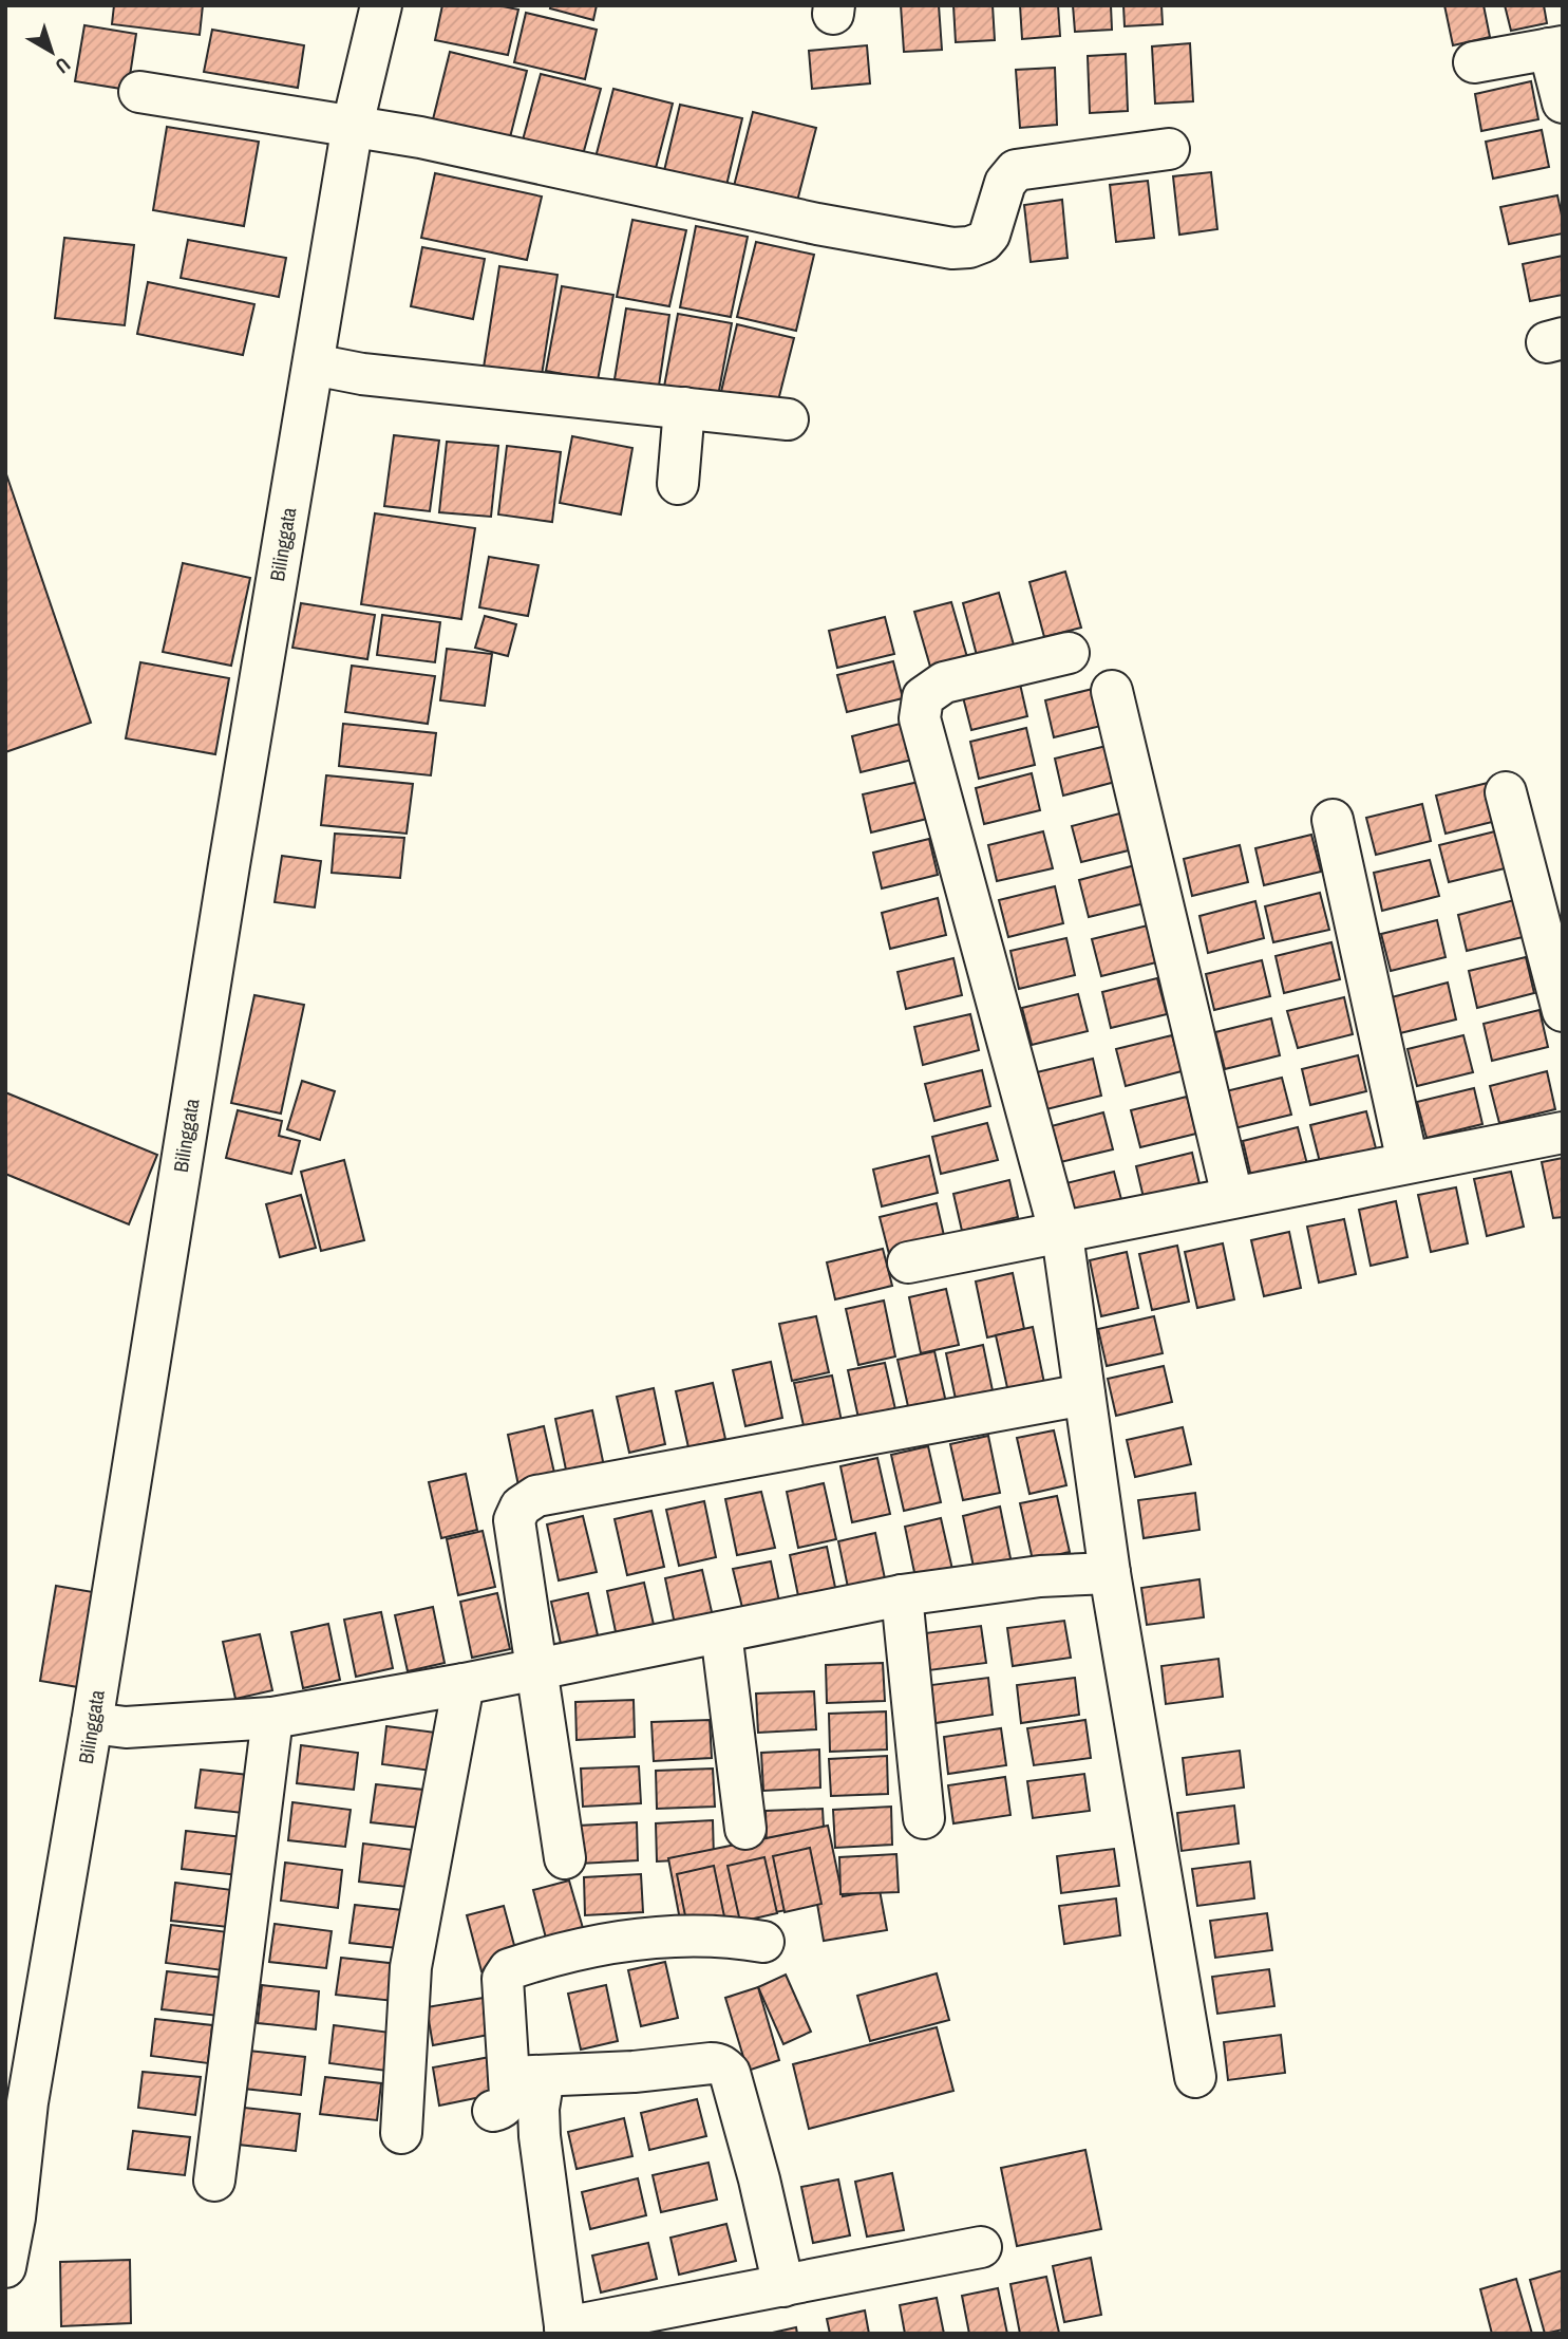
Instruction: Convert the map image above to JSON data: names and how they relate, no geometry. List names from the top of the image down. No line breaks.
{"streets":{"street":["Bilinggata"]},"north":"bottom right"}
